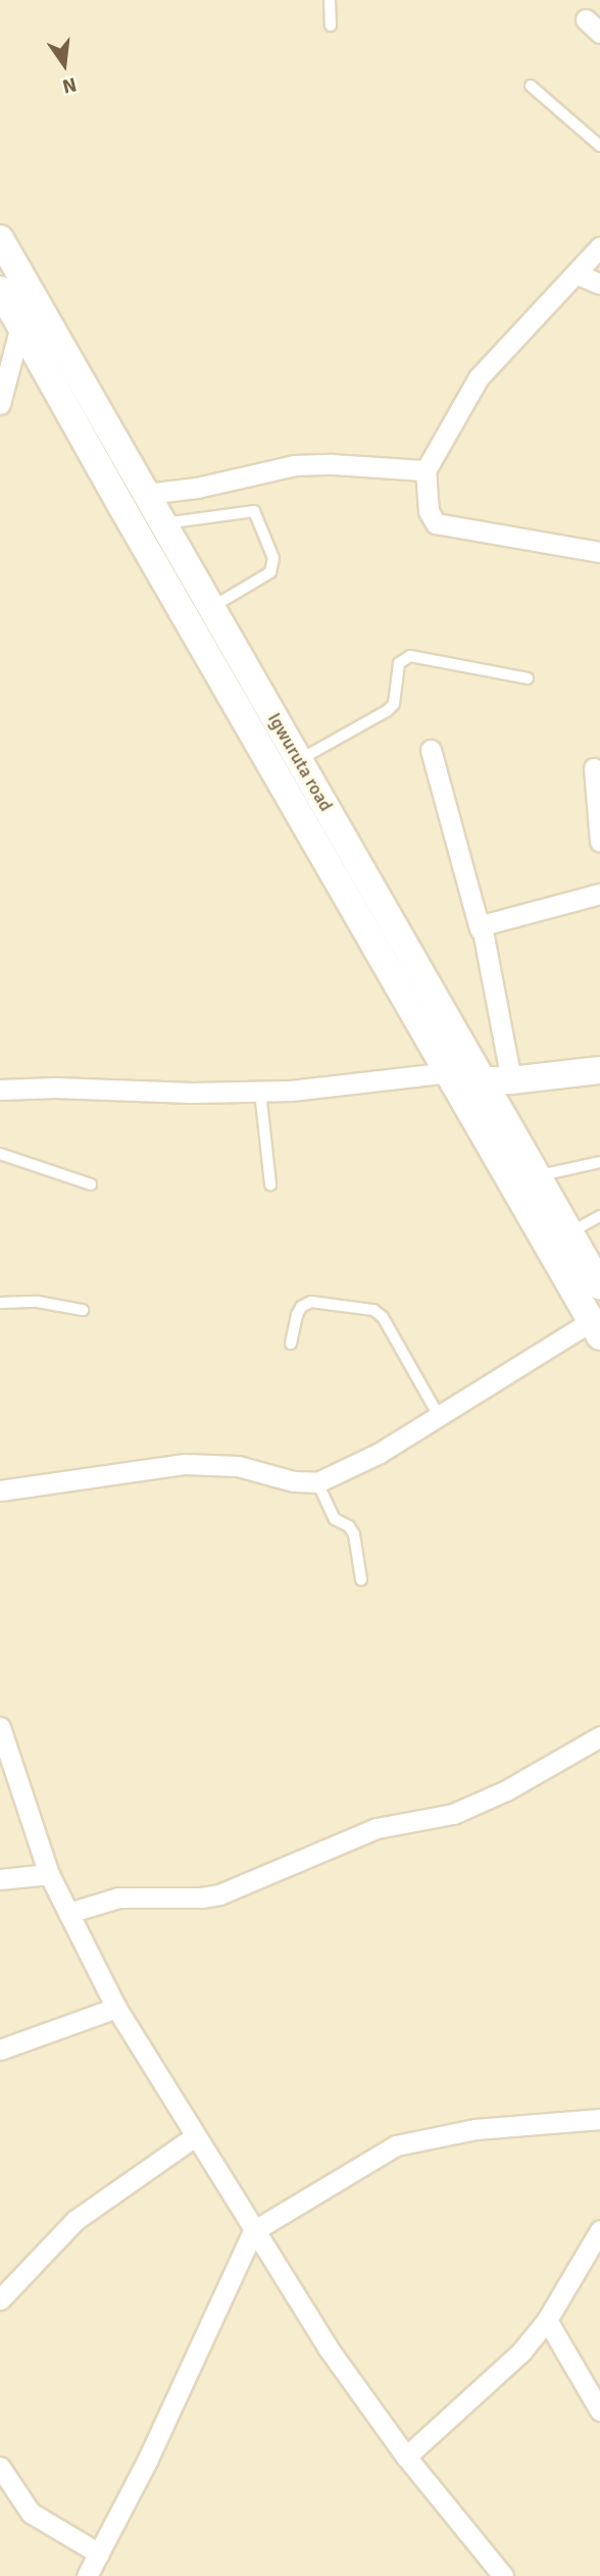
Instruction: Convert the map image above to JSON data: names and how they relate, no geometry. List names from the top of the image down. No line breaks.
{"streets":{"main road":["Igwuruta road"]},"north":"bottom"}
